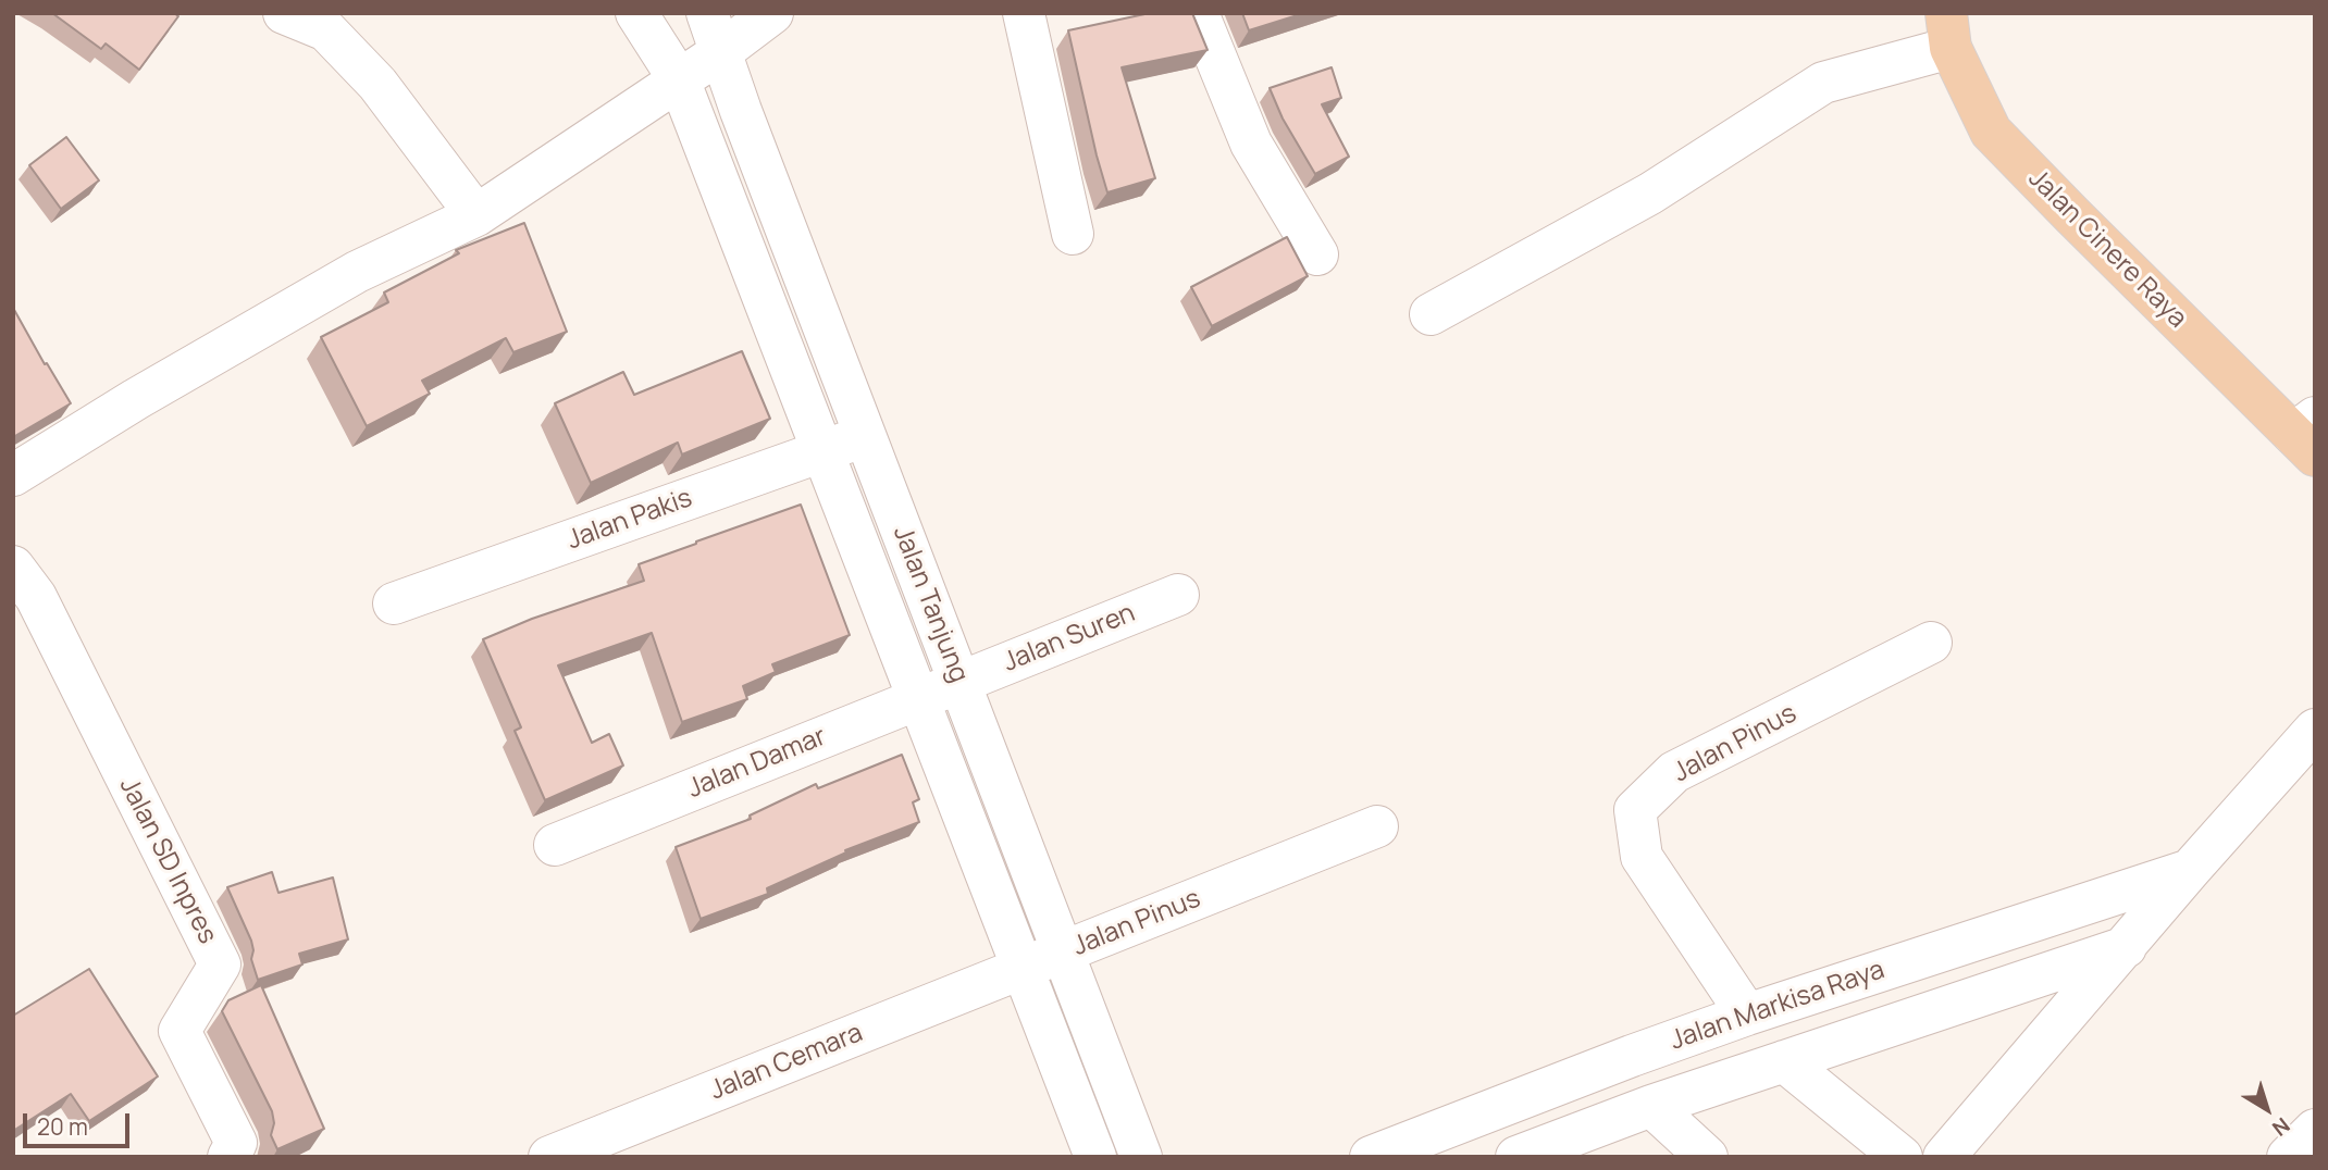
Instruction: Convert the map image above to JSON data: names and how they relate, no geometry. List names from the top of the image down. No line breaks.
{"streets":{"main road":["Jalan Cinere Raya"],"street":["Jalan Pakis","Jalan Tanjung","Jalan Suren","Jalan Pinus","Jalan Damar","Jalan SD Inpres","Jalan Markisa Raya","Jalan Cemara"]},"crossings":[["Jalan Pakis","Jalan Tanjung"],["Jalan Tanjung","Jalan Suren"],["Jalan Tanjung","Jalan Pinus"],["Jalan Tanjung","Jalan Damar"],["Jalan Tanjung","Jalan Cemara"],["Jalan Suren","Jalan Damar"],["Jalan Pinus","Jalan Markisa Raya"],["Jalan Pinus","Jalan Cemara"]],"scale_bar":"20 m","north":"bottom right"}
